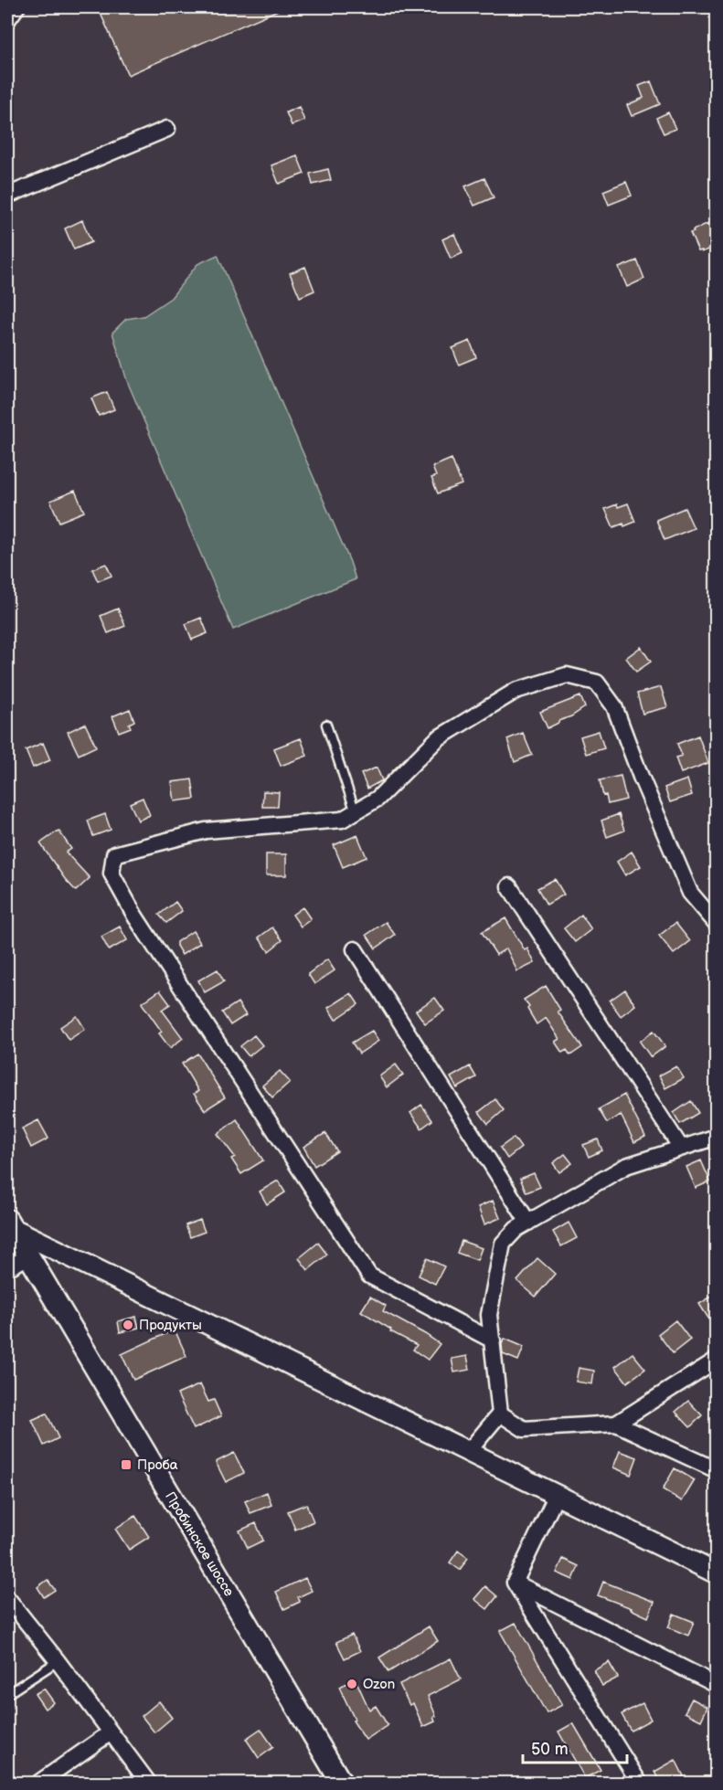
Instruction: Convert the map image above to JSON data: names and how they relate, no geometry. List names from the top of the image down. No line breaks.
{"streets":{"main road":["Пробинское шоссе"]},"places":{"other":["Продукты","Ozon"],"transit":["Проба"]},"scale_bar":"50 m"}
